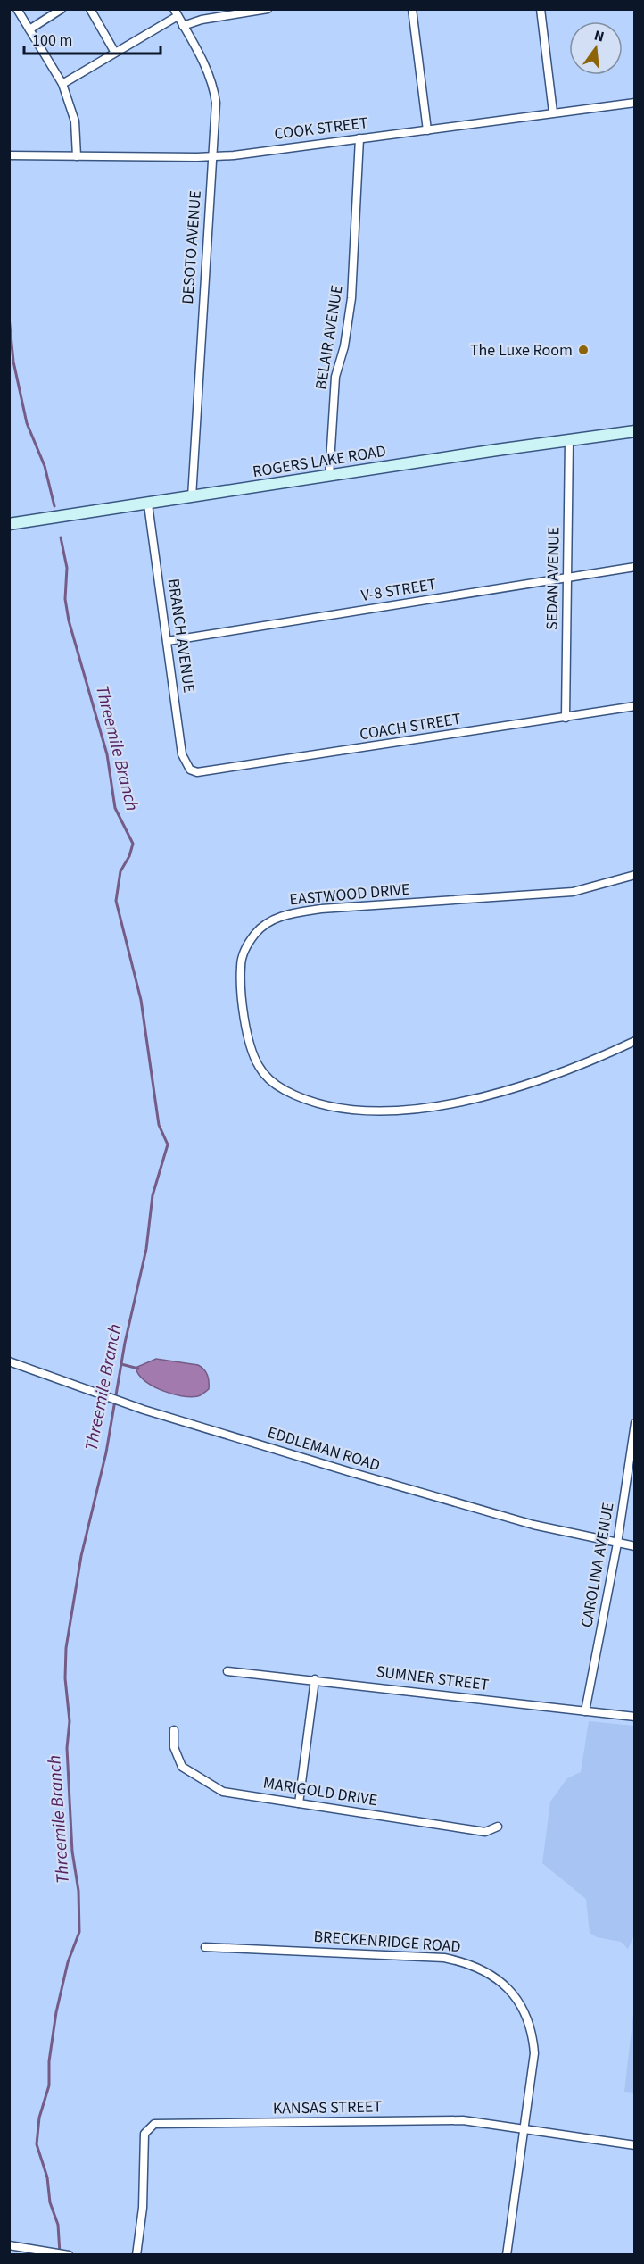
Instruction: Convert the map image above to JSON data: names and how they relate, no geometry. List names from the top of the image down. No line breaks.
{"streets":{"main road":["ROGERS LAKE ROAD"],"street":["COOK STREET","DESOTO AVENUE","BELAIR AVENUE","SEDAN AVENUE","V-8 STREET","BRANCH AVENUE","COACH STREET","EASTWOOD DRIVE","EDDLEMAN ROAD","CAROLINA AVENUE","SUMNER STREET","MARIGOLD DRIVE","BRECKENRIDGE ROAD","KANSAS STREET"]},"crossings":[["COOK STREET","DESOTO AVENUE"],["COOK STREET","BELAIR AVENUE"],["DESOTO AVENUE","ROGERS LAKE ROAD"],["BELAIR AVENUE","ROGERS LAKE ROAD"],["ROGERS LAKE ROAD","SEDAN AVENUE"],["ROGERS LAKE ROAD","BRANCH AVENUE"],["SEDAN AVENUE","V-8 STREET"],["SEDAN AVENUE","COACH STREET"],["V-8 STREET","BRANCH AVENUE"],["BRANCH AVENUE","COACH STREET"],["EDDLEMAN ROAD","CAROLINA AVENUE"],["CAROLINA AVENUE","SUMNER STREET"],["BRECKENRIDGE ROAD","KANSAS STREET"]],"water":["Threemile Branch"],"places":["The Luxe Room"],"scale_bar":"100 m","north":"top"}
